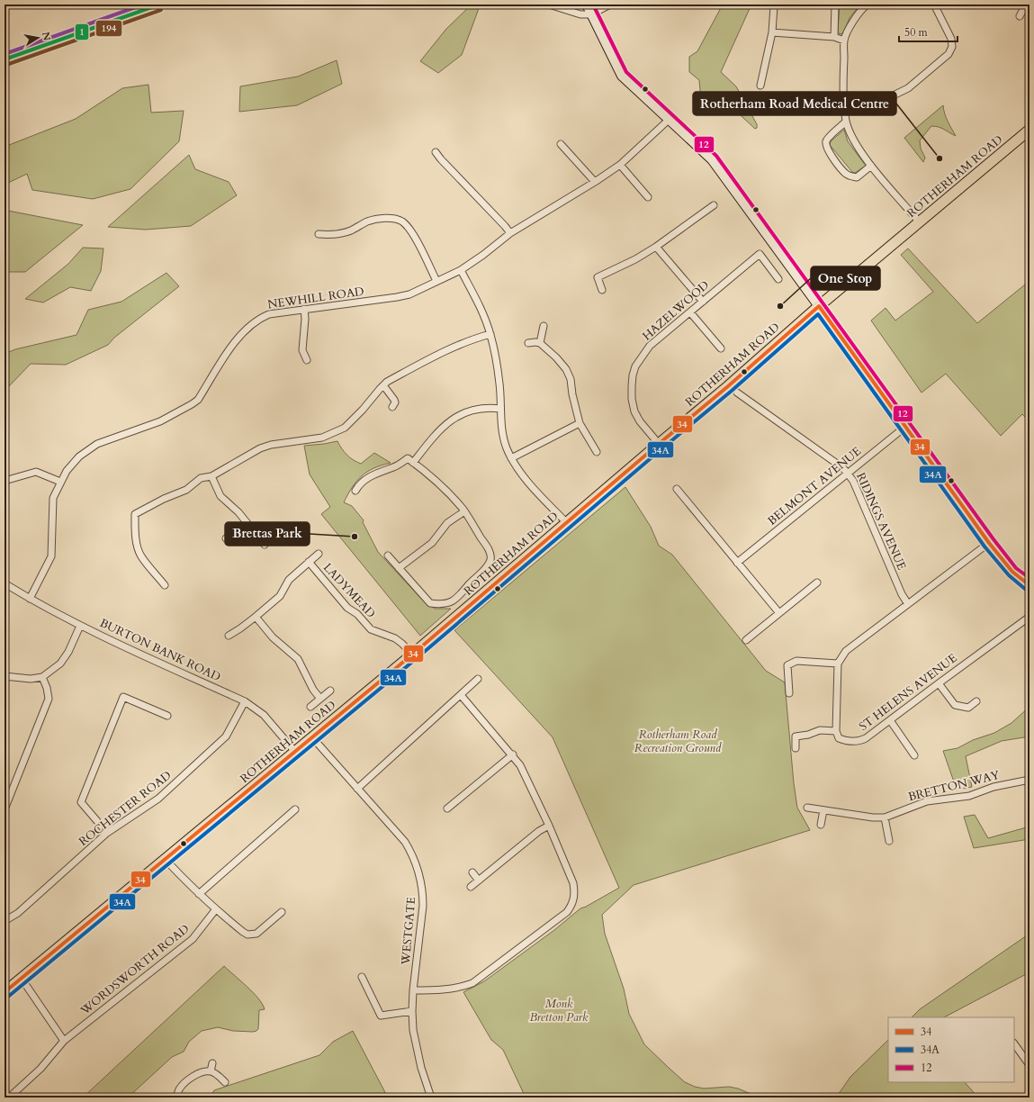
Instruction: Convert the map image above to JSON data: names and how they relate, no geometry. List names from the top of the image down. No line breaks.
{"streets":{"main road":["ROTHERHAM ROAD"],"street":["NEWHILL ROAD","HAZELWOOD","BELMONT AVENUE","RIDINGS AVENUE","LADYMEAD","BURTON BANK ROAD","ST HELENS AVENUE","BRETTON WAY","ROCHESTER ROAD","WESTGATE","WORDSWORTH ROAD"]},"crossings":[["ROTHERHAM ROAD","HAZELWOOD"],["ROTHERHAM ROAD","LADYMEAD"],["ROTHERHAM ROAD","BURTON BANK ROAD"],["ROTHERHAM ROAD","WESTGATE"],["NEWHILL ROAD","BURTON BANK ROAD"],["BELMONT AVENUE","RIDINGS AVENUE"],["BURTON BANK ROAD","ROCHESTER ROAD"]],"parks":["Rotherham Road Recreation Ground","Monk Bretton Park"],"places":["Rotherham Road Medical Centre","One Stop","Brettas Park"],"lines":["transit line 12","transit line 1","transit line 194","transit line 34","transit line 34A"],"legend":["34","34A","12"],"scale_bar":"50 m","north":"right"}
